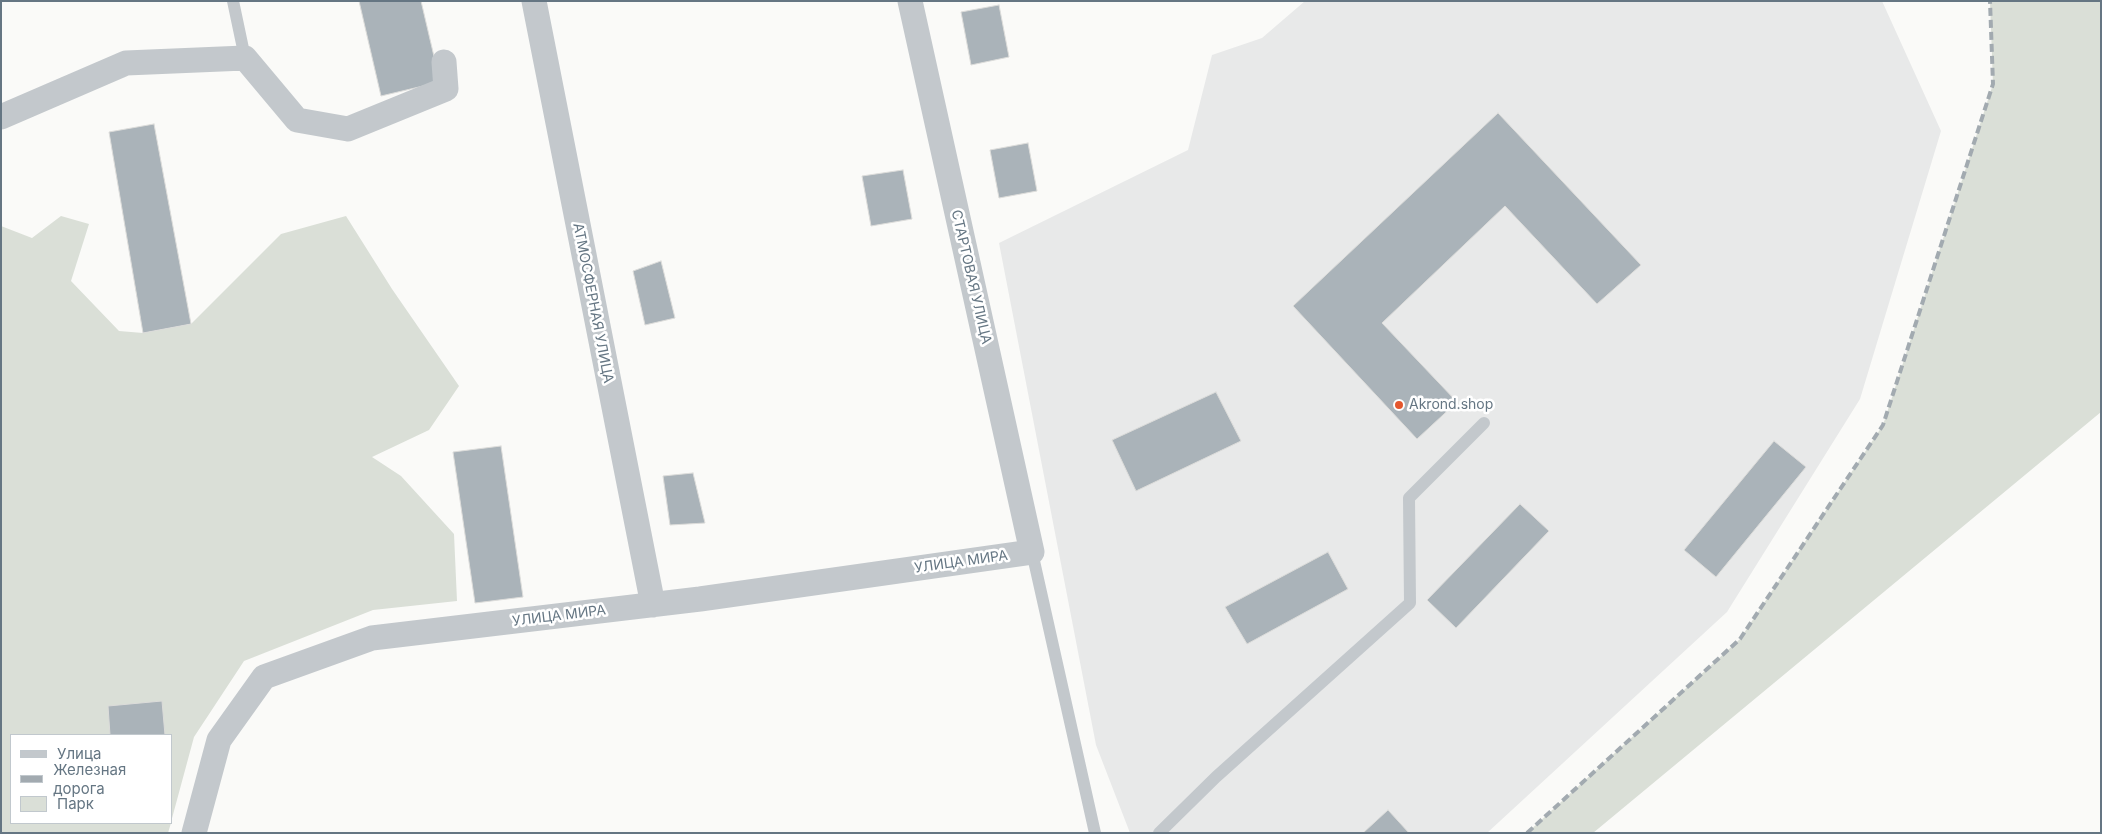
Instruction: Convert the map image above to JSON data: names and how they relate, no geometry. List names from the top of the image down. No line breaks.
{"streets":{"street":["СТАРТОВАЯ УЛИЦА","АТМОСФЕРНАЯ УЛИЦА","УЛИЦА МИРА"]},"crossings":[["СТАРТОВАЯ УЛИЦА","УЛИЦА МИРА"],["АТМОСФЕРНАЯ УЛИЦА","УЛИЦА МИРА"]],"places":["Akrond.shop"],"legend":["Улица","Железная дорога","Парк"]}
